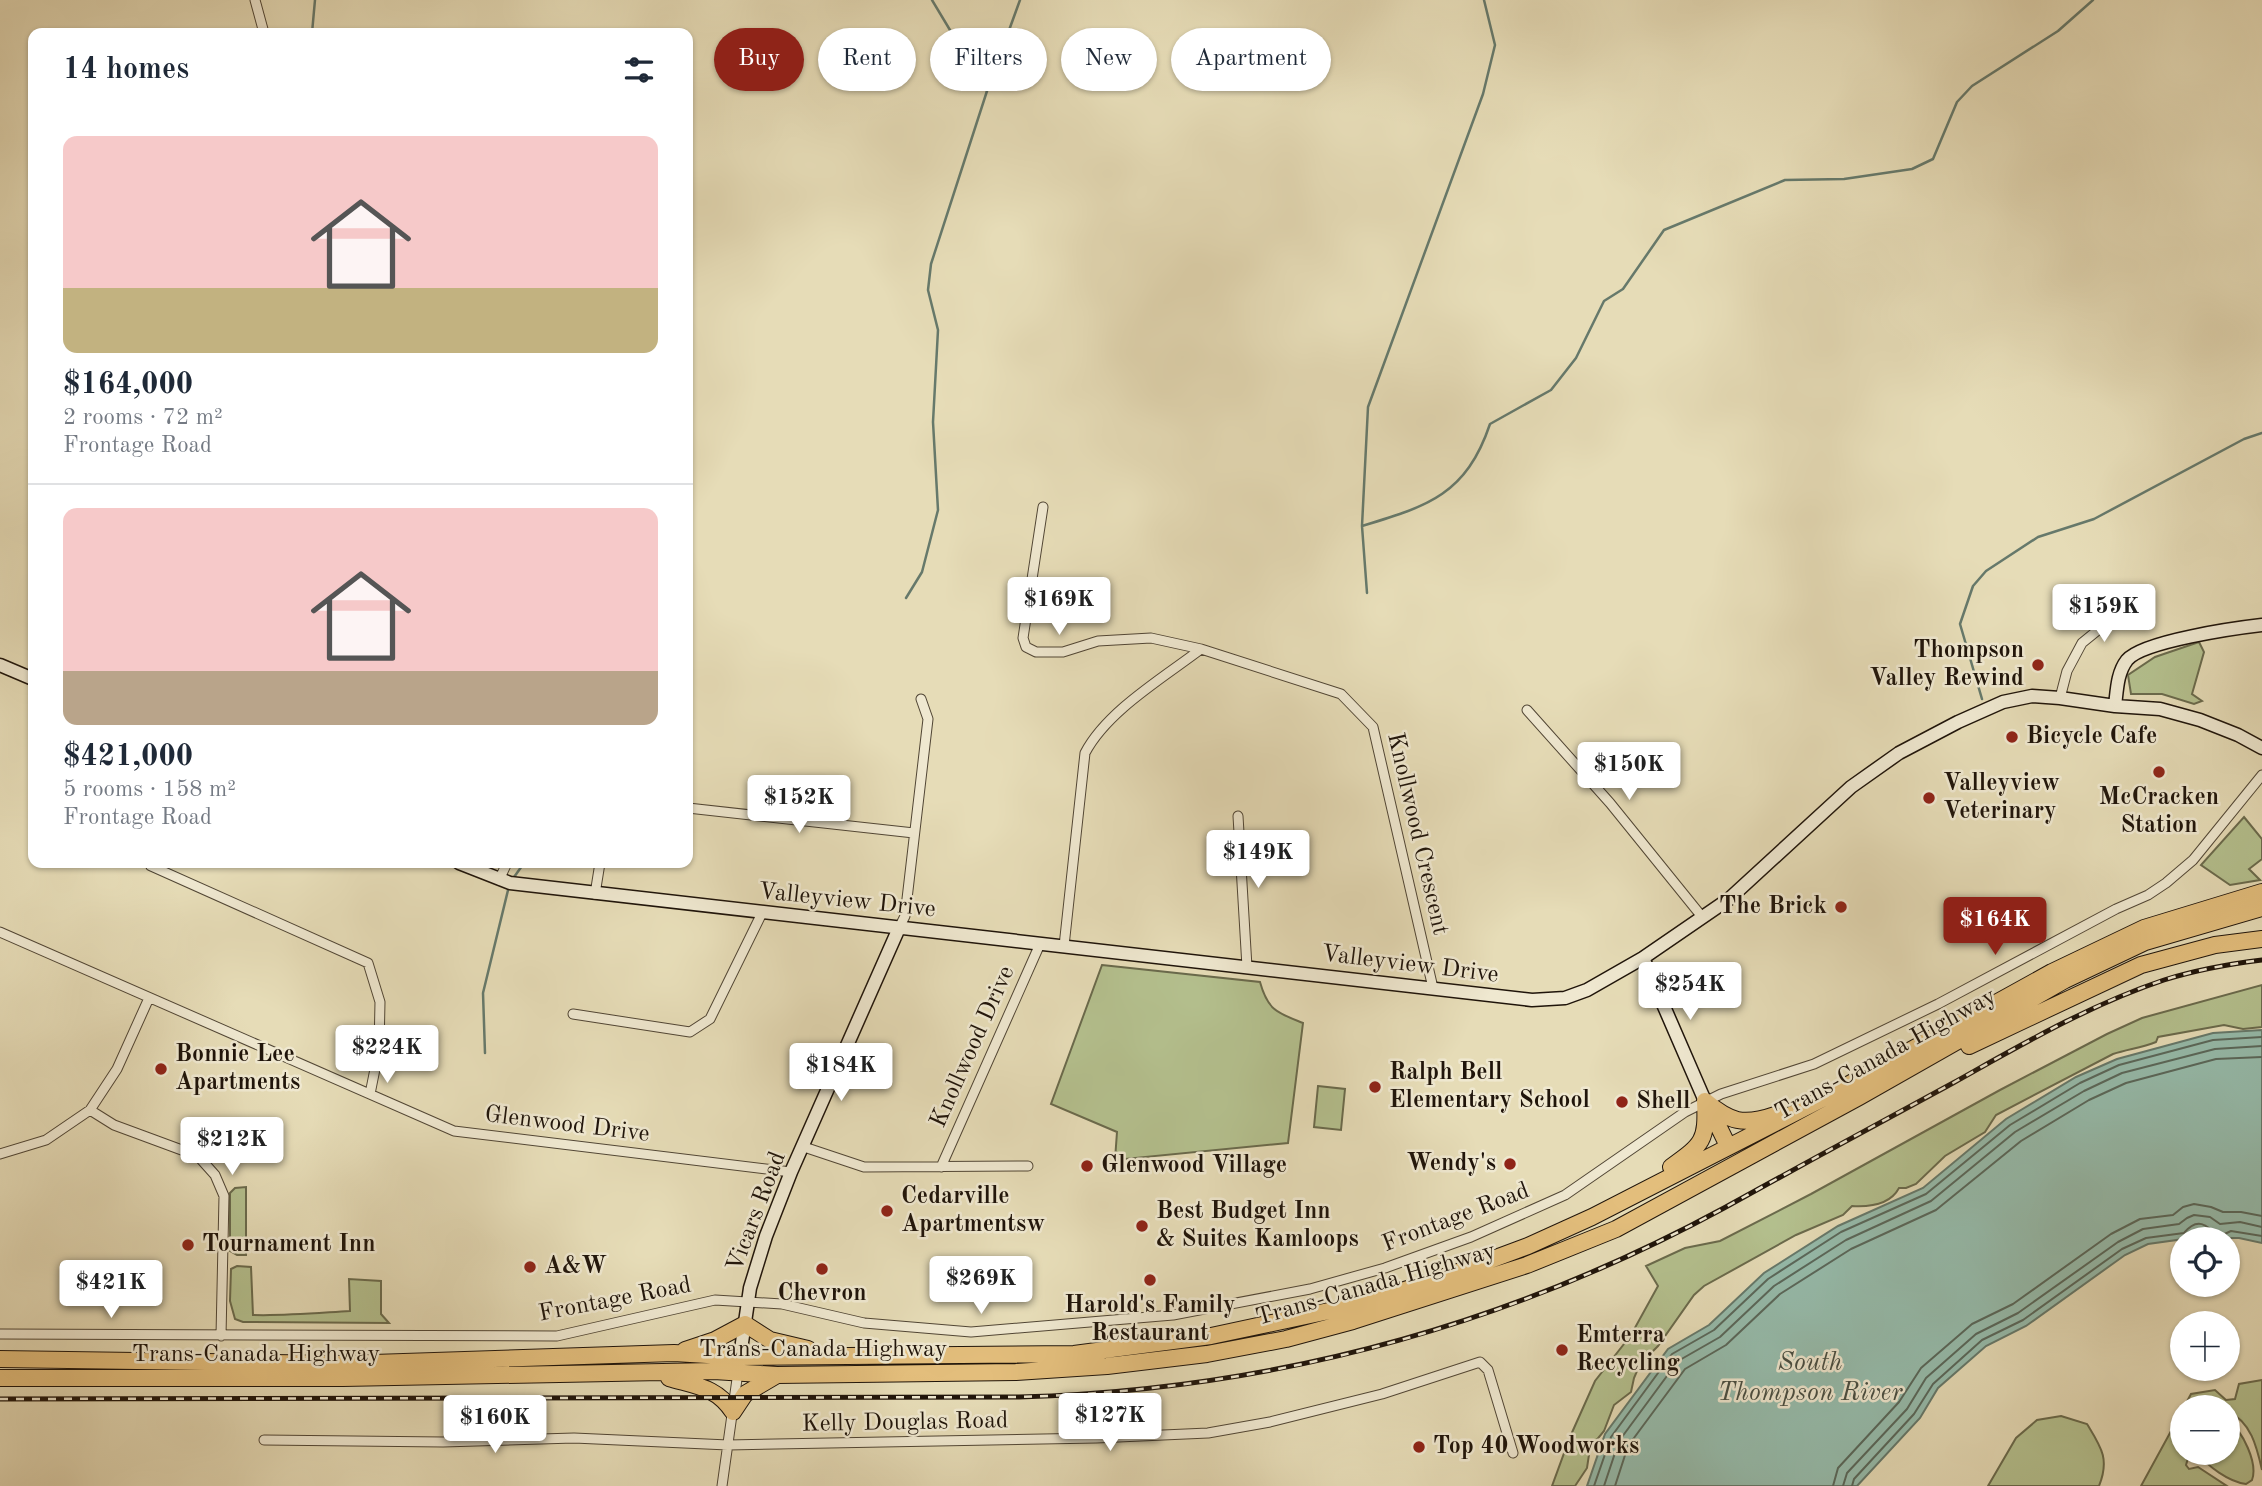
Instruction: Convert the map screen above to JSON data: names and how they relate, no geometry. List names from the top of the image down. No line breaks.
{"streets":{"highway":["Trans-Canada Highway"],"street":["Knollwood Crescent","Valleyview Drive","Knollwood Drive","Glenwood Drive","Vicars Road","Frontage Road","Kelly Douglas Road"]},"crossings":[["Knollwood Crescent","Valleyview Drive"],["Valleyview Drive","Knollwood Drive"],["Valleyview Drive","Vicars Road"],["Trans-Canada Highway","Vicars Road"],["Glenwood Drive","Vicars Road"],["Vicars Road","Frontage Road"],["Vicars Road","Kelly Douglas Road"]],"water":["South Thompson River"],"places":["Thompson Valley Rewind","Bicycle Cafe","McCracken Station","Valleyview Veterinary","The Brick","Bonnie Lee Apartments","Ralph Bell Elementary School","Shell","Wendy's","Glenwood Village","Cedarville Apartmentsw","Best Budget Inn & Suites Kamloops","Tournament Inn","A&W","Chevron","Harold's Family Restaurant","Emterra Recycling","Top 40 Woodworks"],"page":{"chip":["Buy","Rent","Filters","New","Apartment"],"heading":"14 homes","list":[{"name":"$164,000","note":"2 rooms · 72 m² · Frontage Road"},{"name":"$421,000","note":"5 rooms · 158 m² · Frontage Road"}],"price":["$169K","$159K","$150K","$152K","$149K","$164K","$254K","$224K","$184K","$212K","$269K","$421K","$127K","$160K"],"map_buttons":["+","−"]}}
